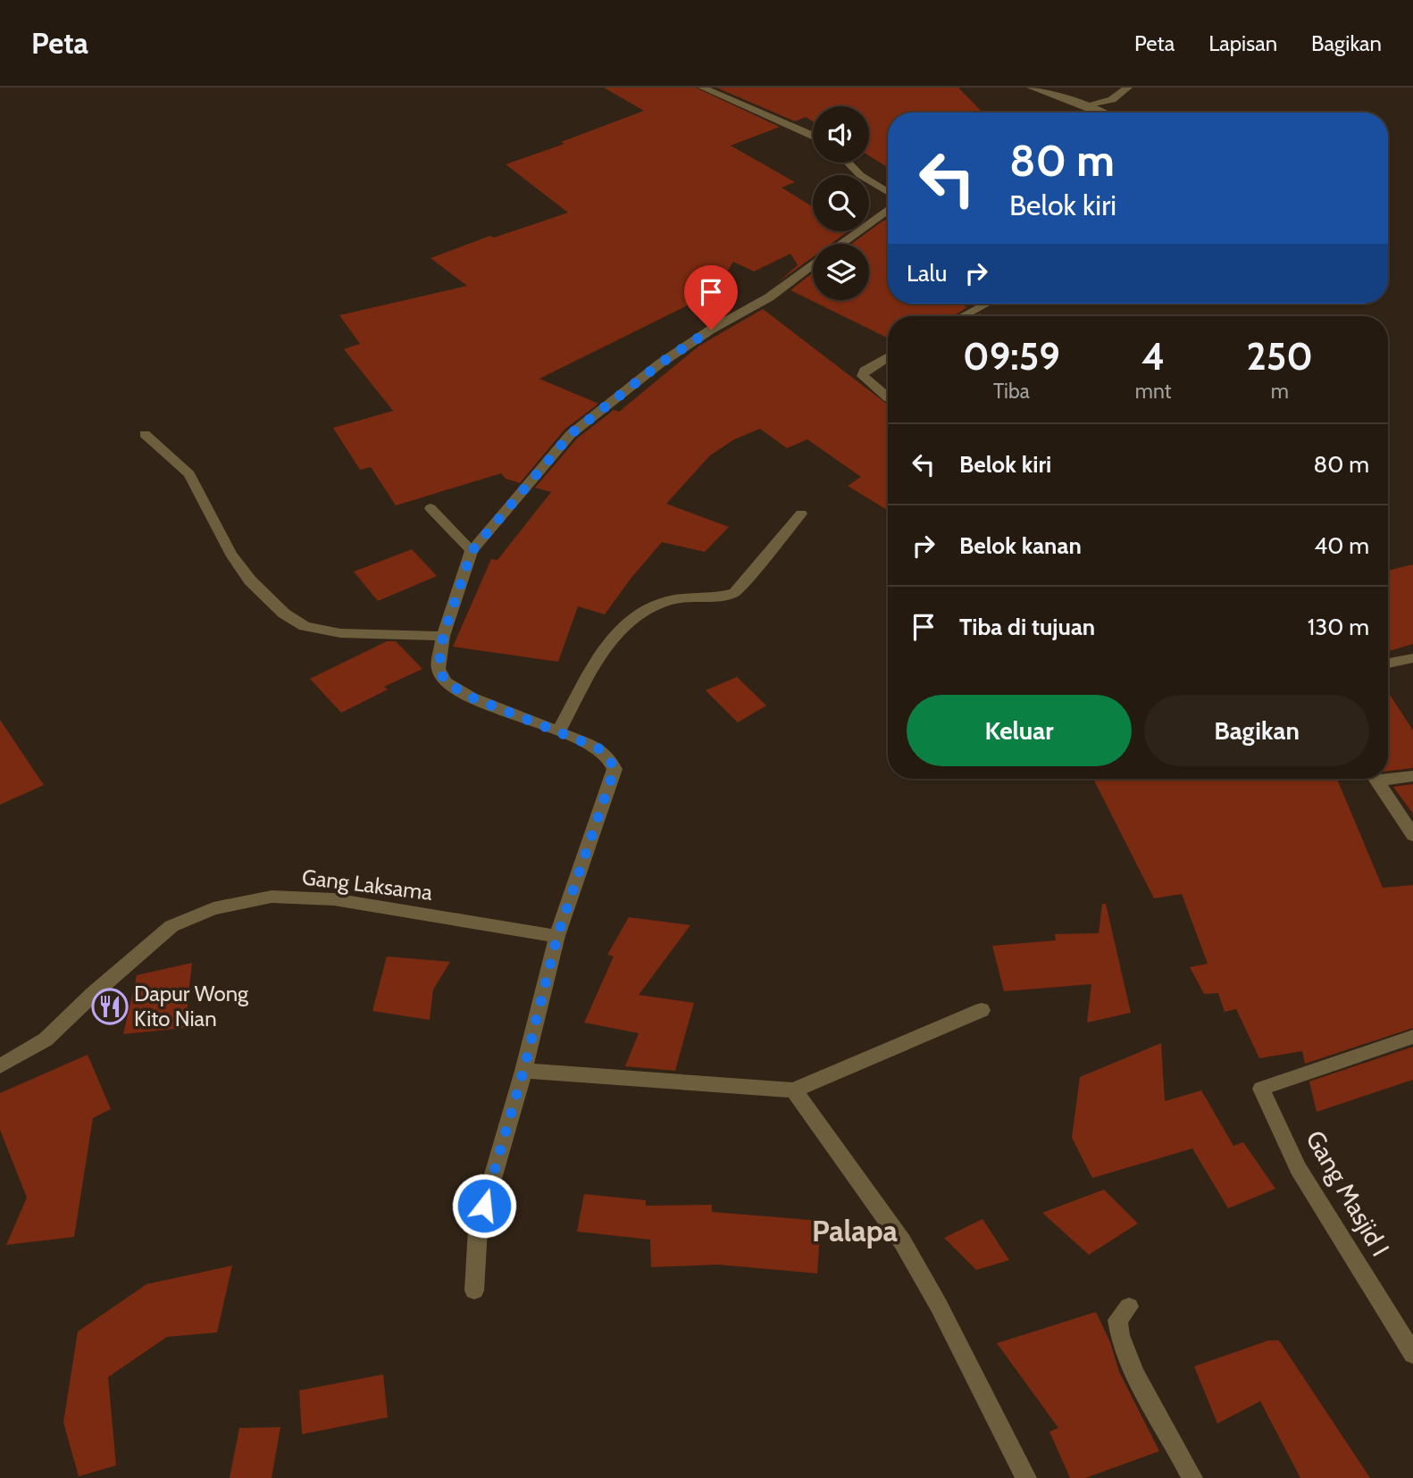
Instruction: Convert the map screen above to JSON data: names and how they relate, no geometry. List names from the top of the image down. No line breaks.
{"streets":{"street":["Gang Laksama","Gang Masjid I"]},"districts":["Palapa"],"places":{"restaurant":["Dapur Wong Kito Nian"]},"page":{"header":"Peta","nav":["Peta","Lapisan","Bagikan"],"turn":["80 m","Belok kiri"],"then":"Lalu","eta":["09:59","Tiba","4","mnt","250","m"],"list":[{"name":"Belok kiri","value":"80 m"},{"name":"Belok kanan","value":"40 m"},{"name":"Tiba di tujuan","value":"130 m"}],"buttons":["Keluar","Bagikan"]}}
